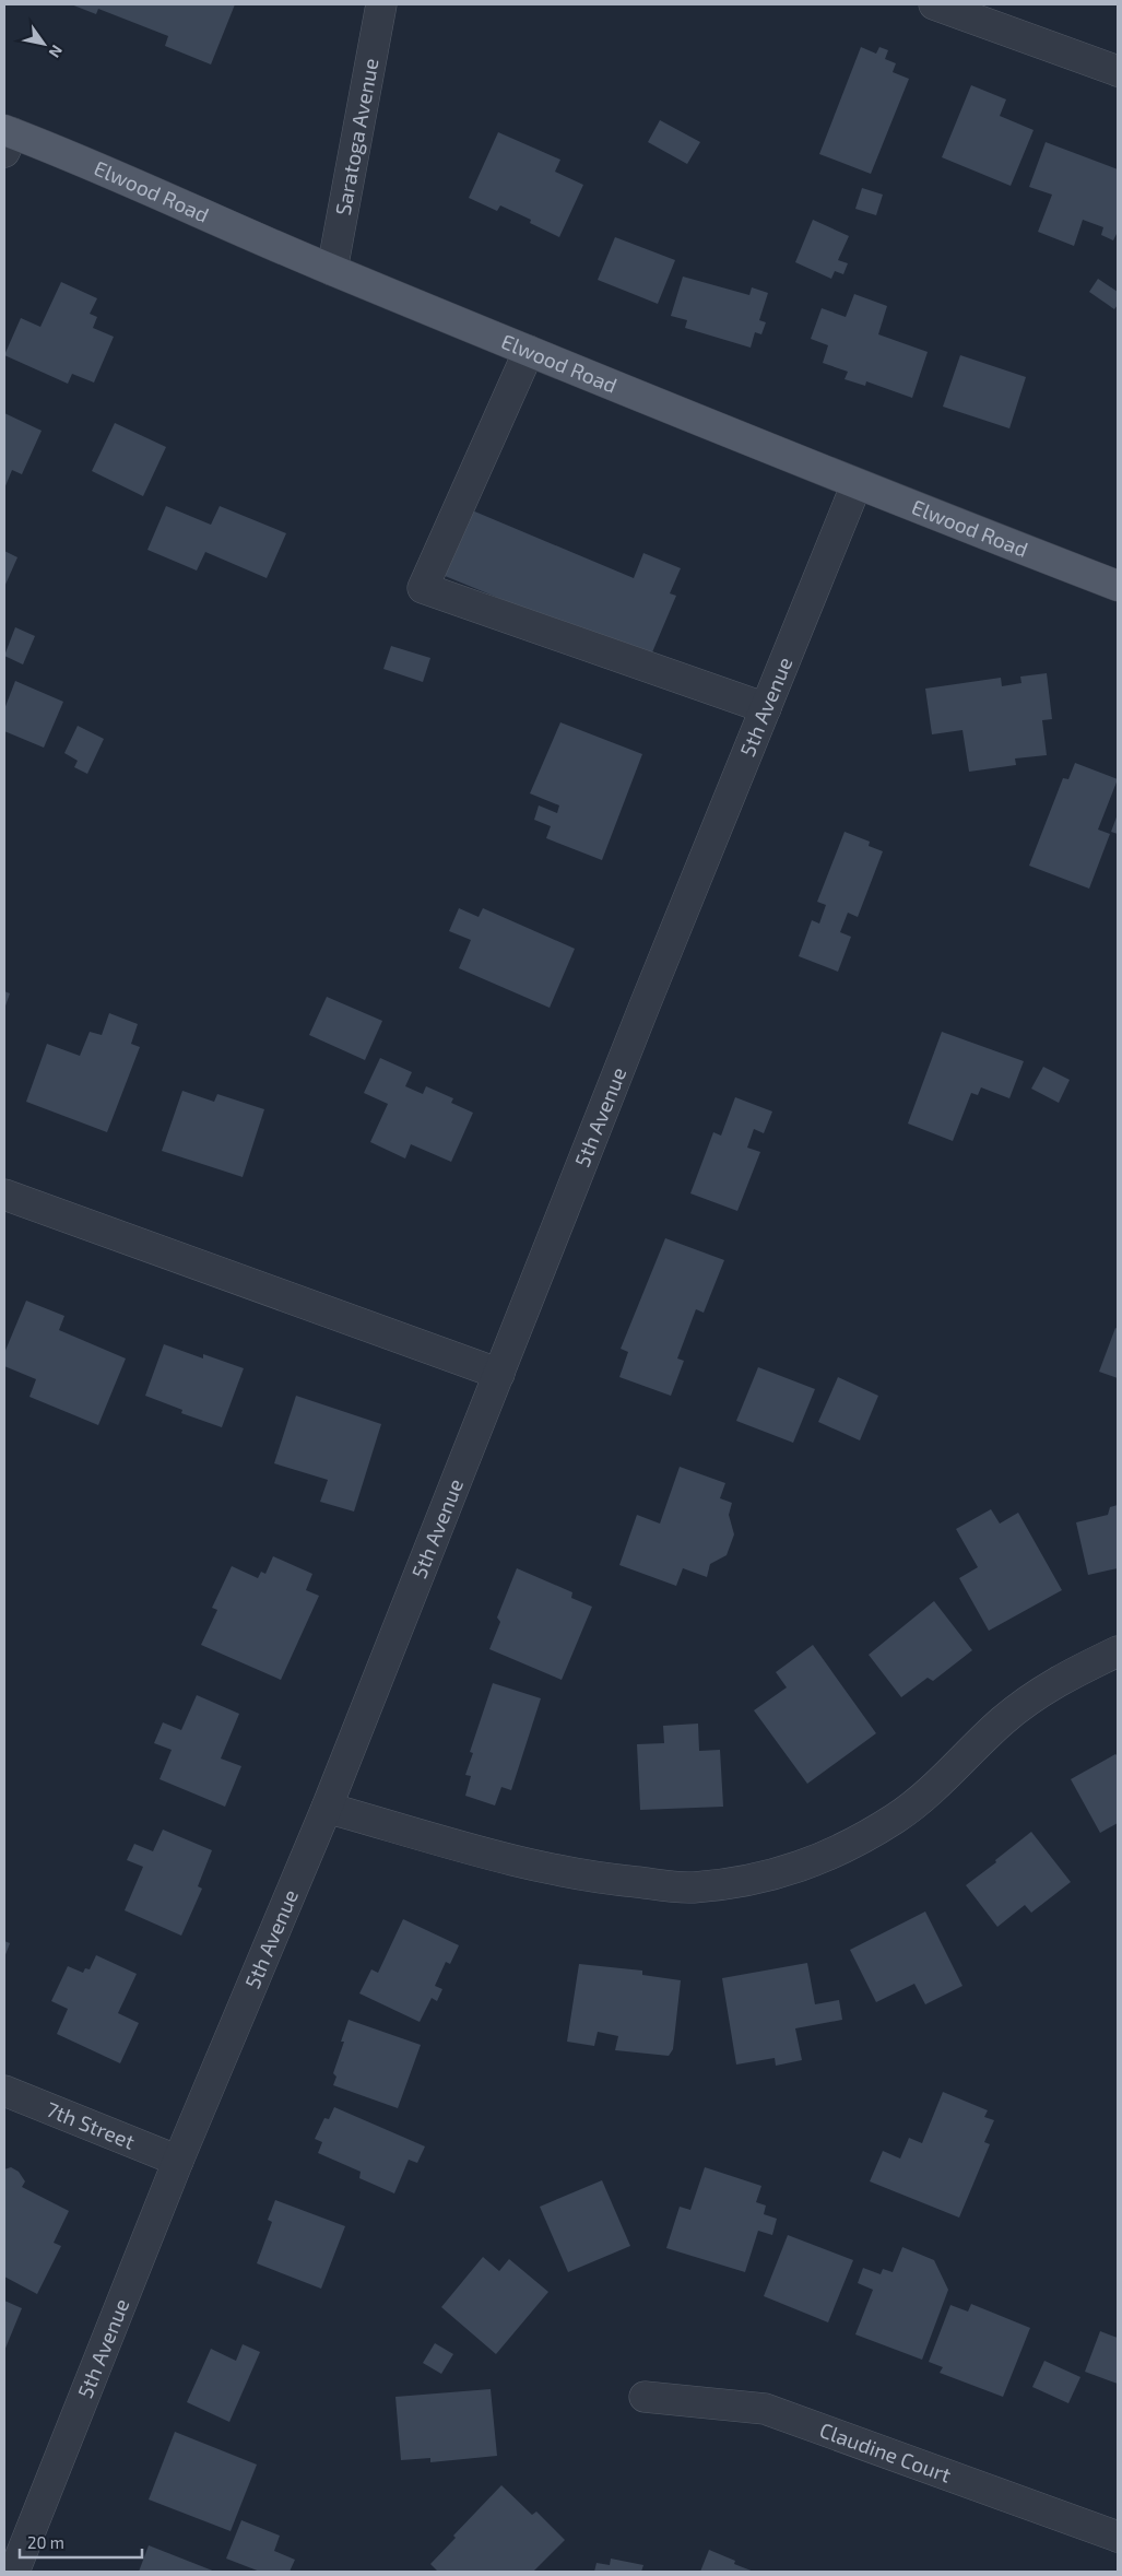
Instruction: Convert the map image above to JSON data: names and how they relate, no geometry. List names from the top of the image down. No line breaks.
{"streets":{"main road":["Elwood Road"],"street":["Saratoga Avenue","5th Avenue","7th Street","Claudine Court"]},"crossings":[["Saratoga Avenue","Elwood Road"],["Elwood Road","5th Avenue"],["5th Avenue","7th Street"]],"scale_bar":"20 m","north":"bottom right"}
